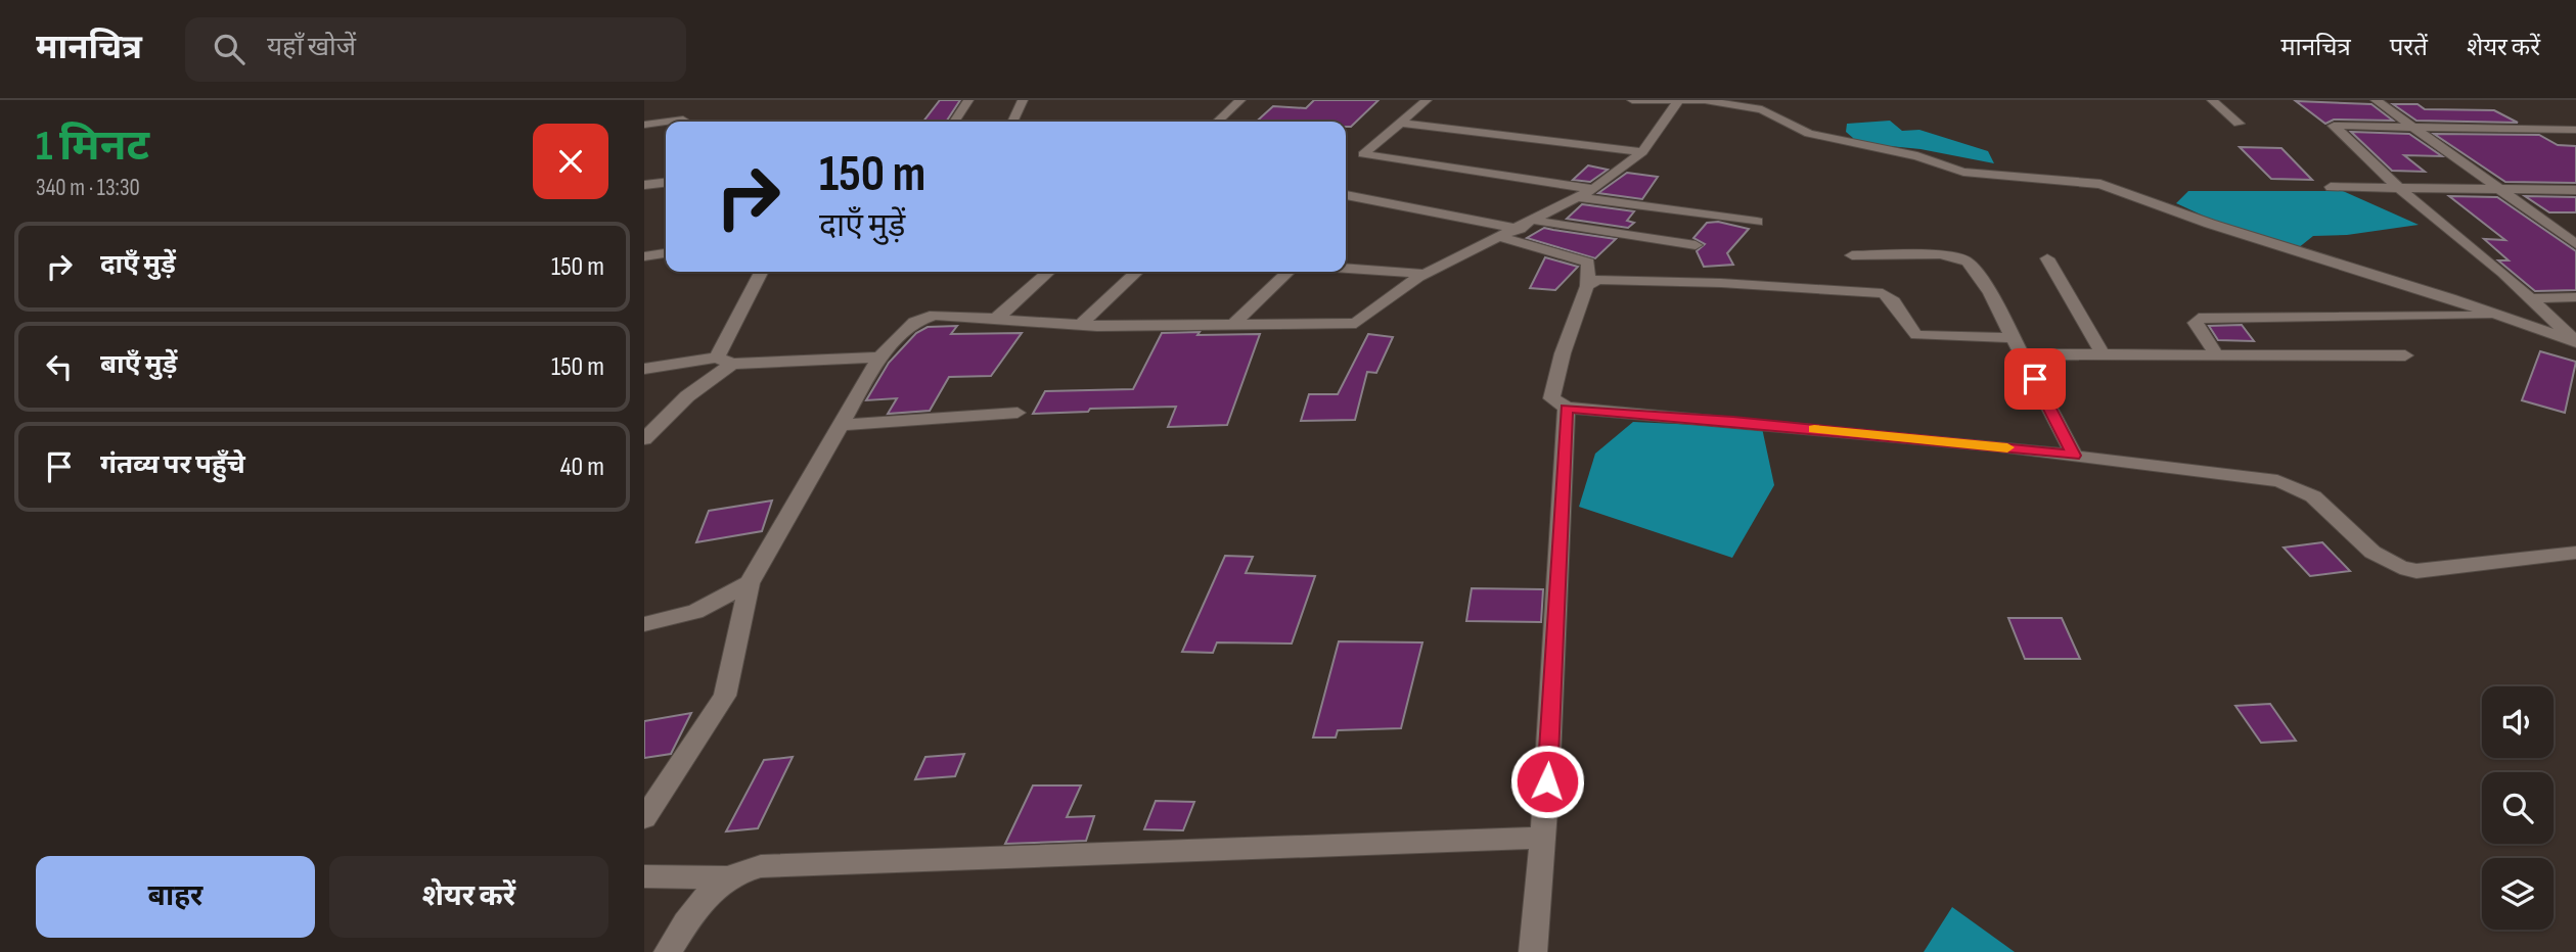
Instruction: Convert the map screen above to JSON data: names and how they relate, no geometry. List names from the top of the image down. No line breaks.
{"page":{"header":"मानचित्र","search":"यहाँ खोजें","nav":["मानचित्र","परतें","शेयर करें"],"heading":["1 मिनट","340 m · 13:30"],"turn":["150 m","दाएँ मुड़ें"],"list":[{"name":"दाएँ मुड़ें","value":"150 m"},{"name":"बाएँ मुड़ें","value":"150 m"},{"name":"गंतव्य पर पहुँचे","value":"40 m"}],"buttons":["बाहर","शेयर करें"]}}
